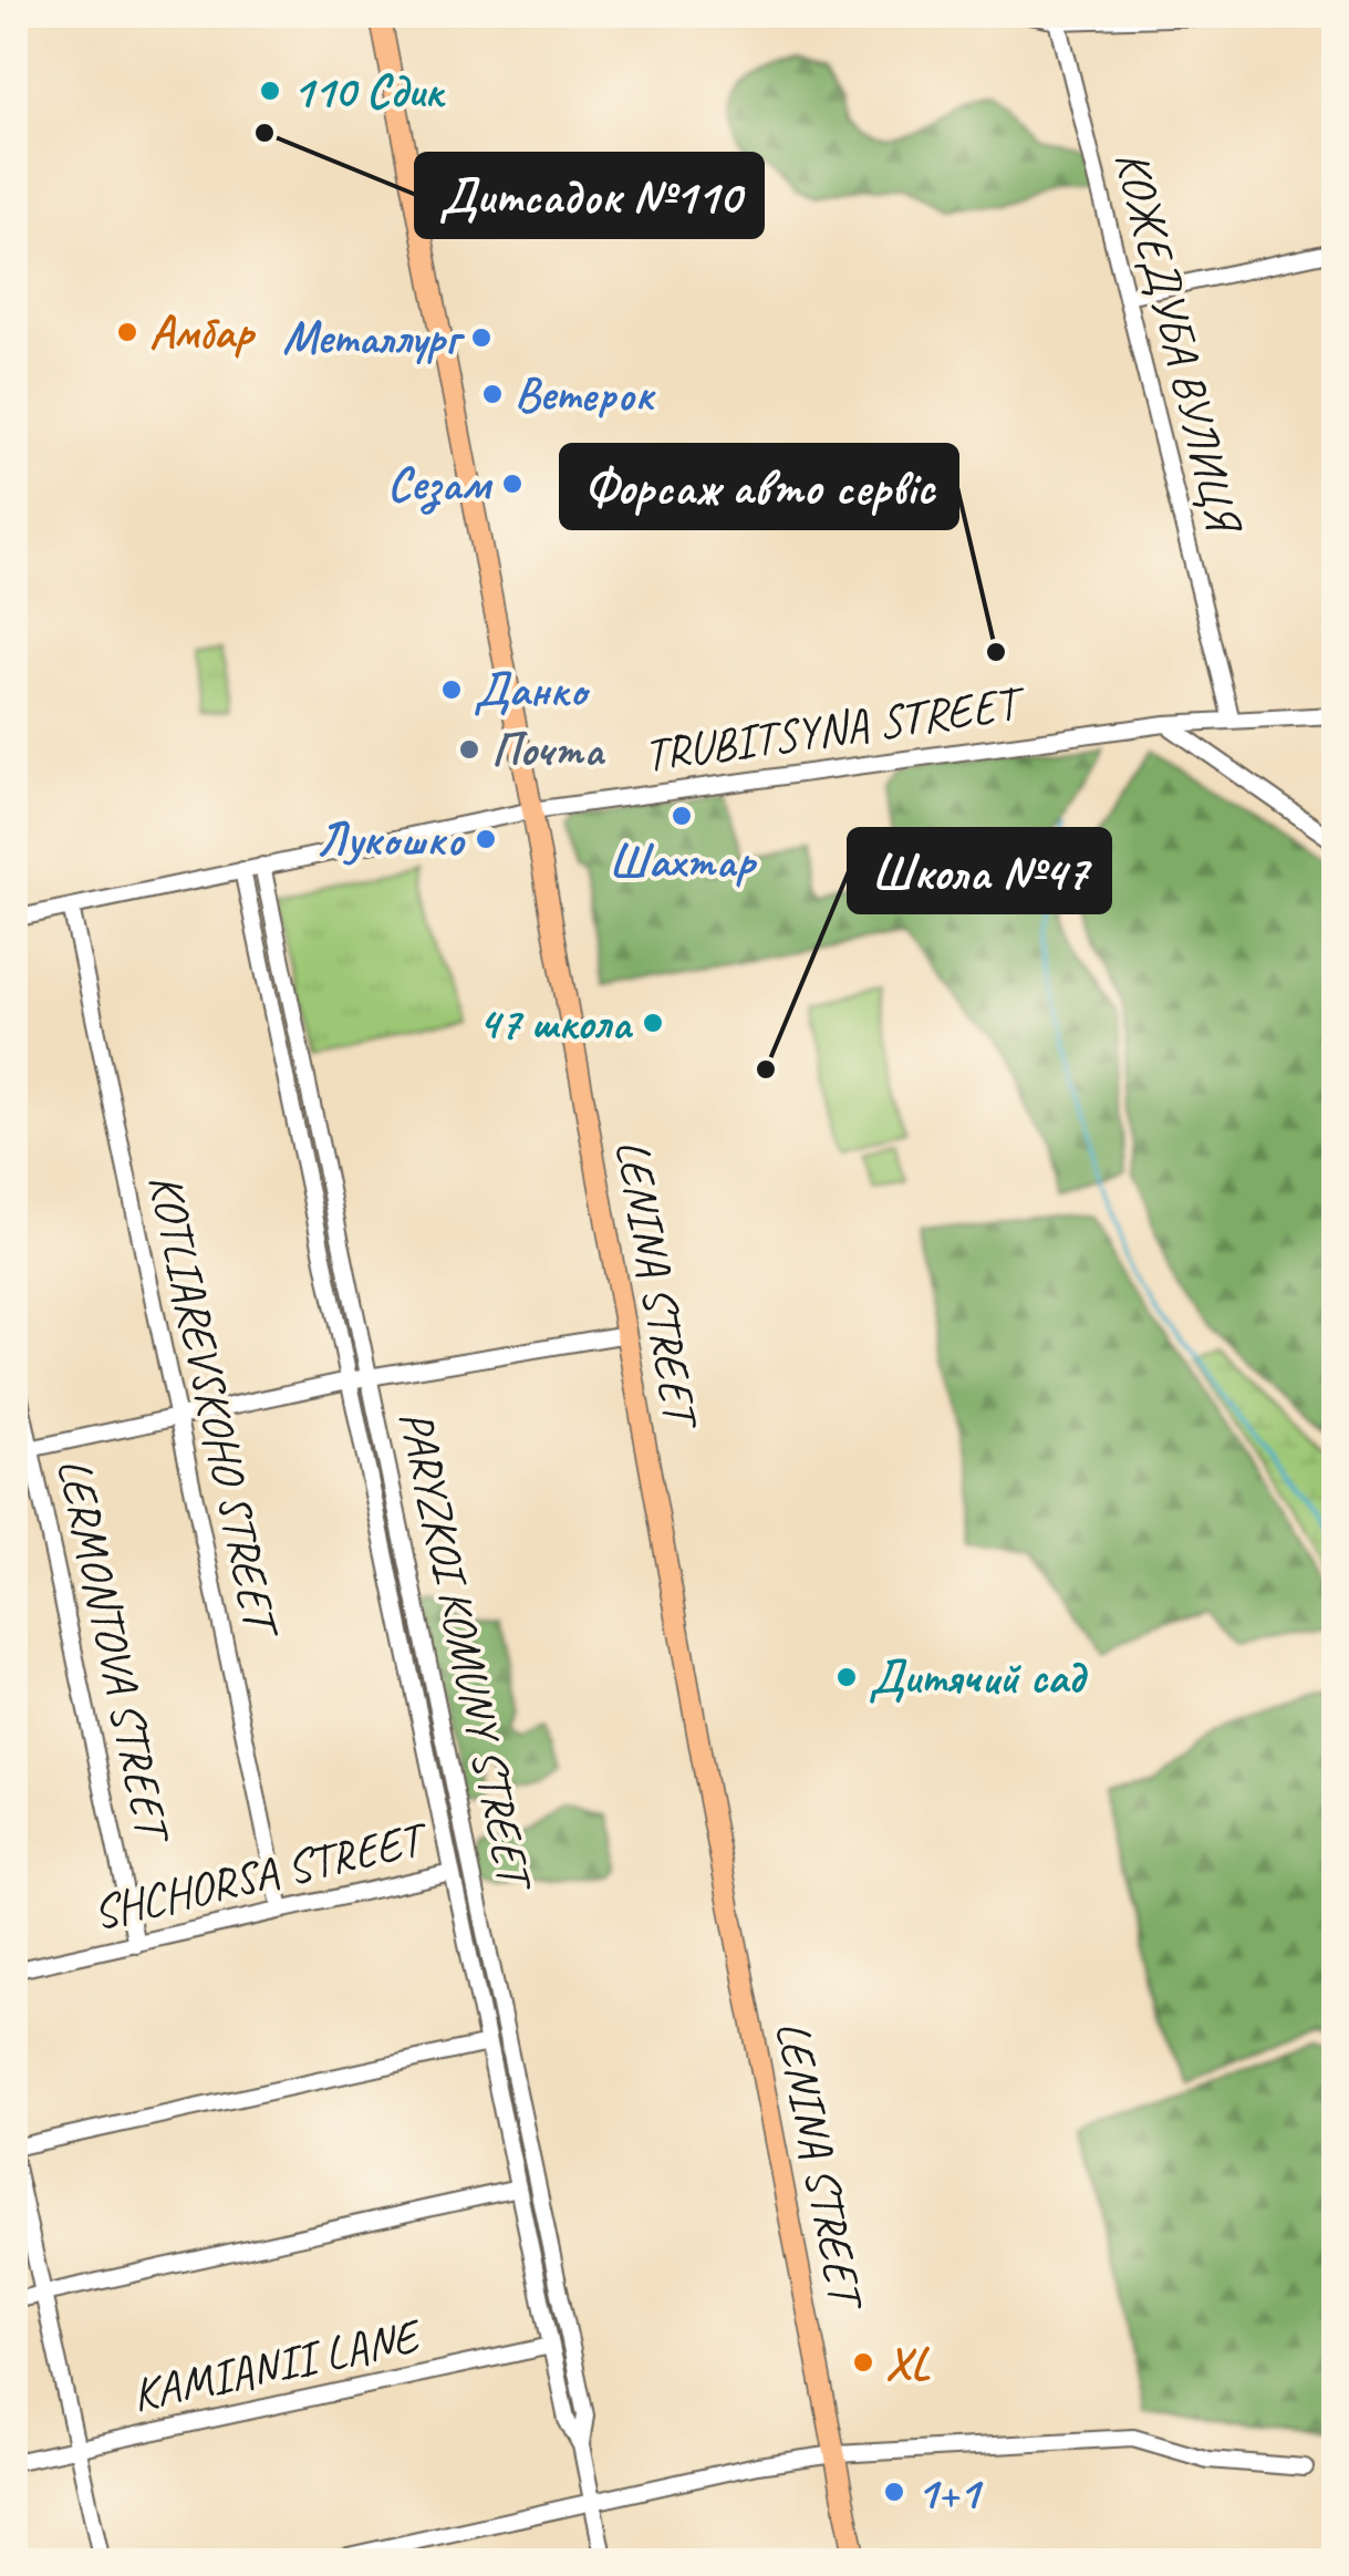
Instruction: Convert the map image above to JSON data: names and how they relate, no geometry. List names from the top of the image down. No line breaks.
{"streets":{"main road":["LENINA STREET"],"street":["КОЖЕДУБА ВУЛИЦЯ","TRUBITSYNA STREET","KOTLIAREVSKOHO STREET","LERMONTOVA STREET","PARYZKOI KOMUNY STREET","SHCHORSA STREET","KAMIANII LANE"]},"crossings":[["КОЖЕДУБА ВУЛИЦЯ","TRUBITSYNA STREET"],["TRUBITSYNA STREET","LENINA STREET"],["TRUBITSYNA STREET","KOTLIAREVSKOHO STREET"],["TRUBITSYNA STREET","PARYZKOI KOMUNY STREET"],["KOTLIAREVSKOHO STREET","SHCHORSA STREET"],["LERMONTOVA STREET","SHCHORSA STREET"],["PARYZKOI KOMUNY STREET","SHCHORSA STREET"],["PARYZKOI KOMUNY STREET","KAMIANII LANE"]],"places":["110 Сдик","Дитсадок №110","Амбар","Металлург","Ветерок","Сезам","Форсаж авто сервіс","Данко","Почта","Шахтар","Лукошко","47 школа","Школа №47","Дитячий сад","XL","1+1"]}
